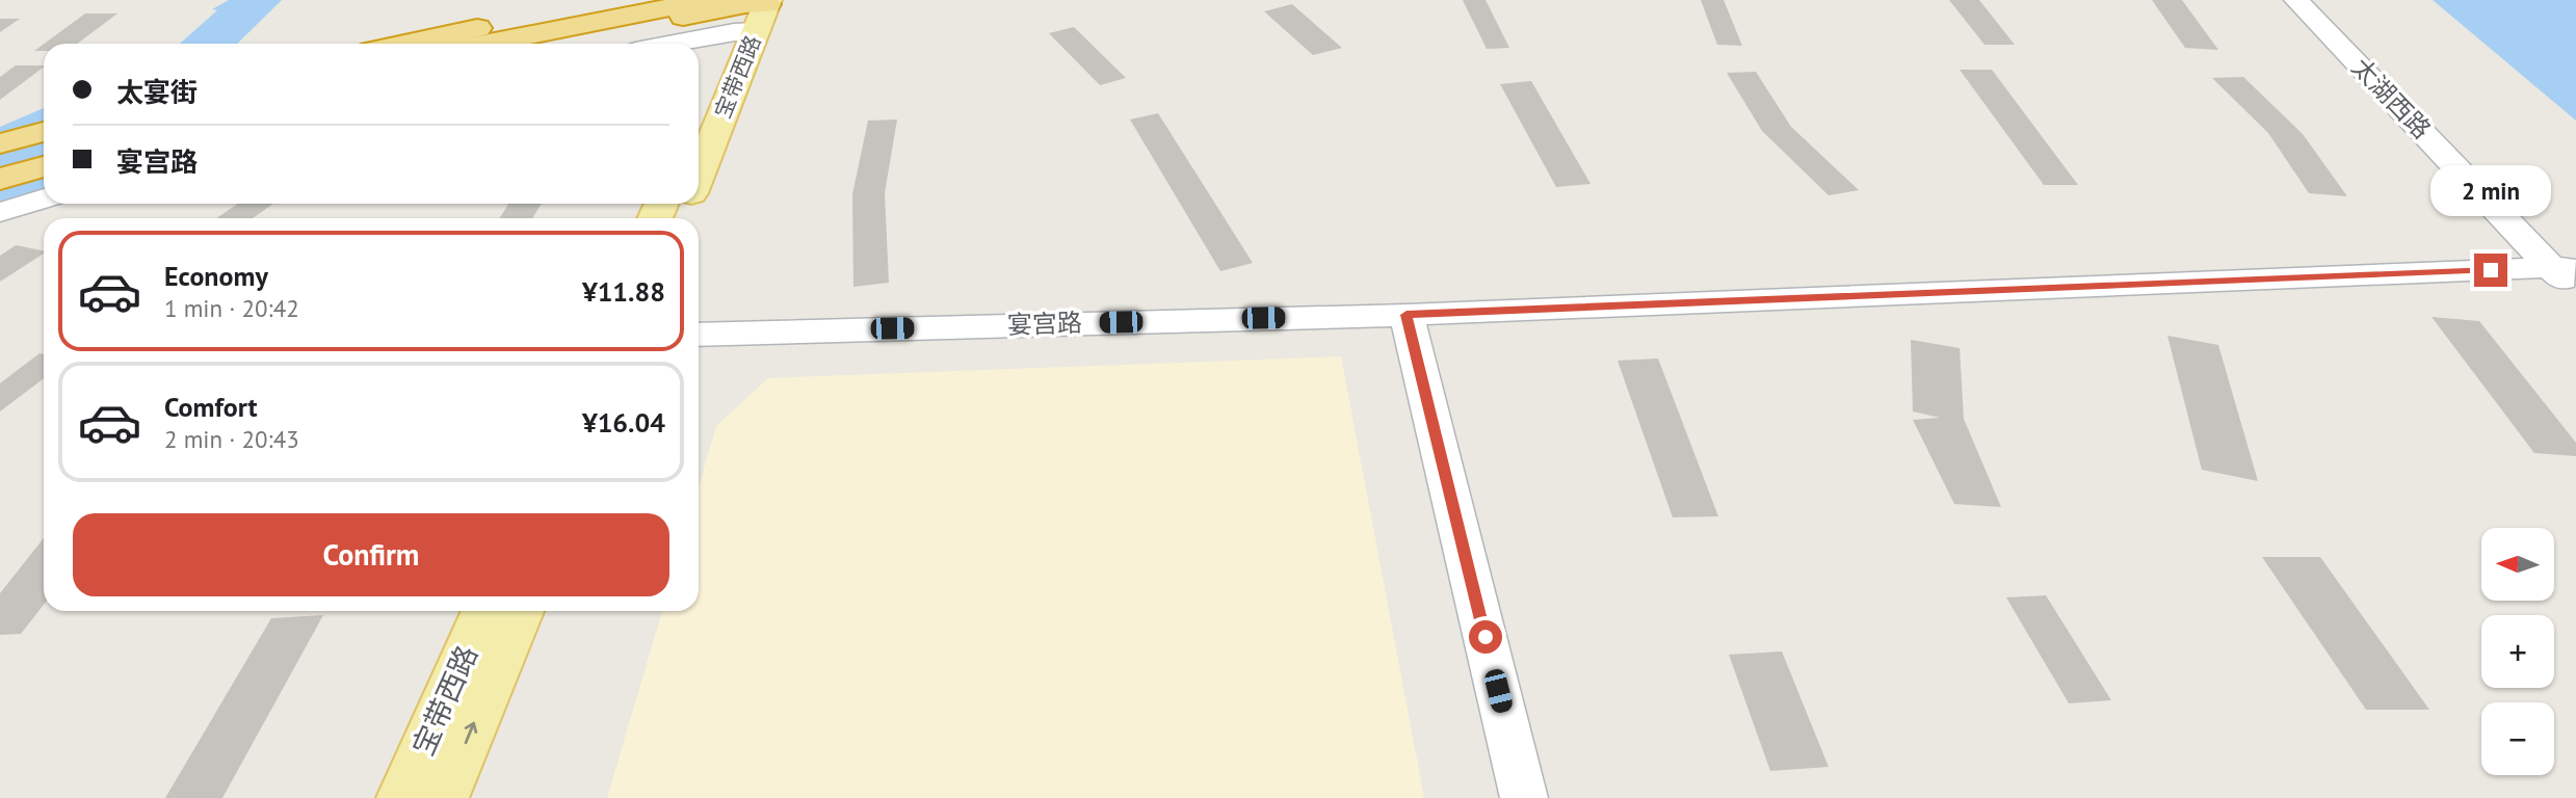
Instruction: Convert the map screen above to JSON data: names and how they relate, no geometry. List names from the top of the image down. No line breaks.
{"streets":{"main road":["宝带西路"],"street":["太湖西路","宴宫路"]},"crossings":[["太湖西路","宴宫路"]],"north":"left","page":{"banner":["太宴街","宴宫路"],"bubble":"2 min","list":[{"name":"Economy","note":"1 min · 20:42","value":"¥11.88"},{"name":"Comfort","note":"2 min · 20:43","value":"¥16.04"}],"buttons":"Confirm","map_buttons":["+","−"]}}
